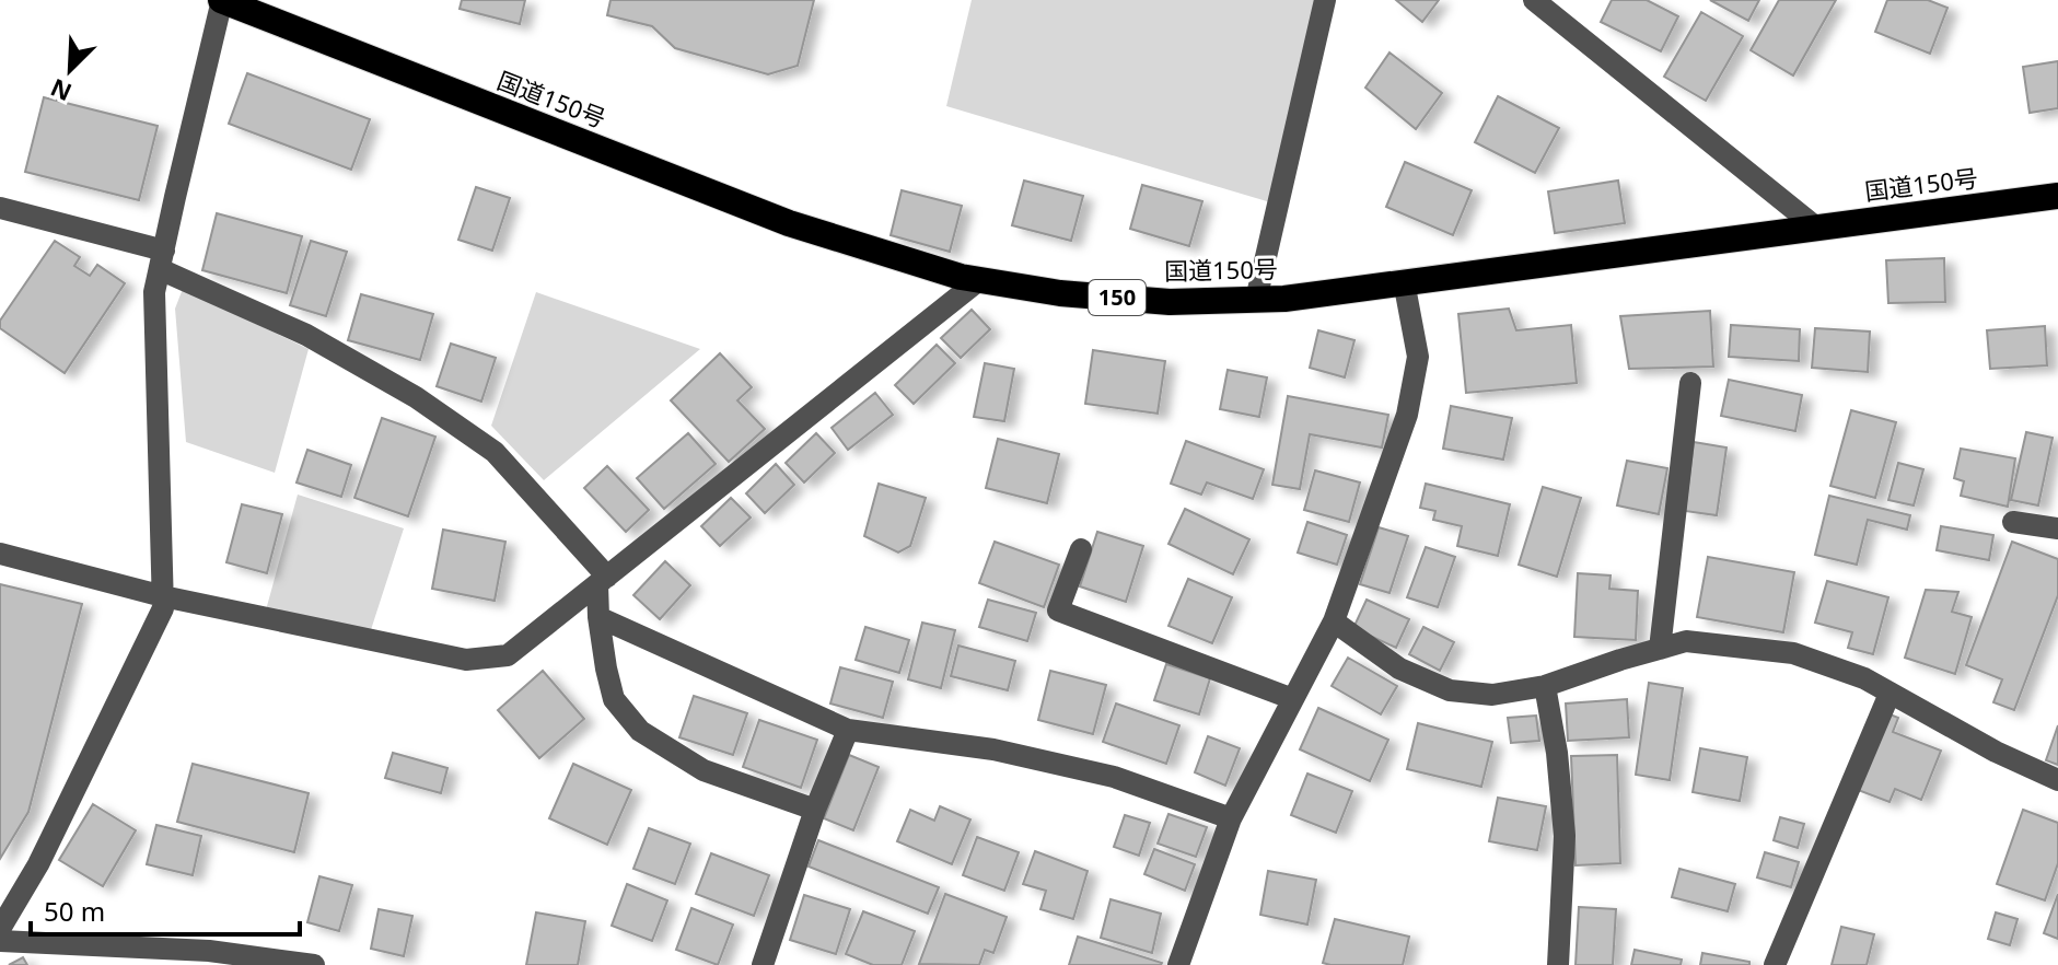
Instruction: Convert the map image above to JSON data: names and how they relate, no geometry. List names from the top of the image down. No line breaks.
{"streets":{"highway":["国道150号","150"]},"scale_bar":"50 m","north":"bottom left"}
